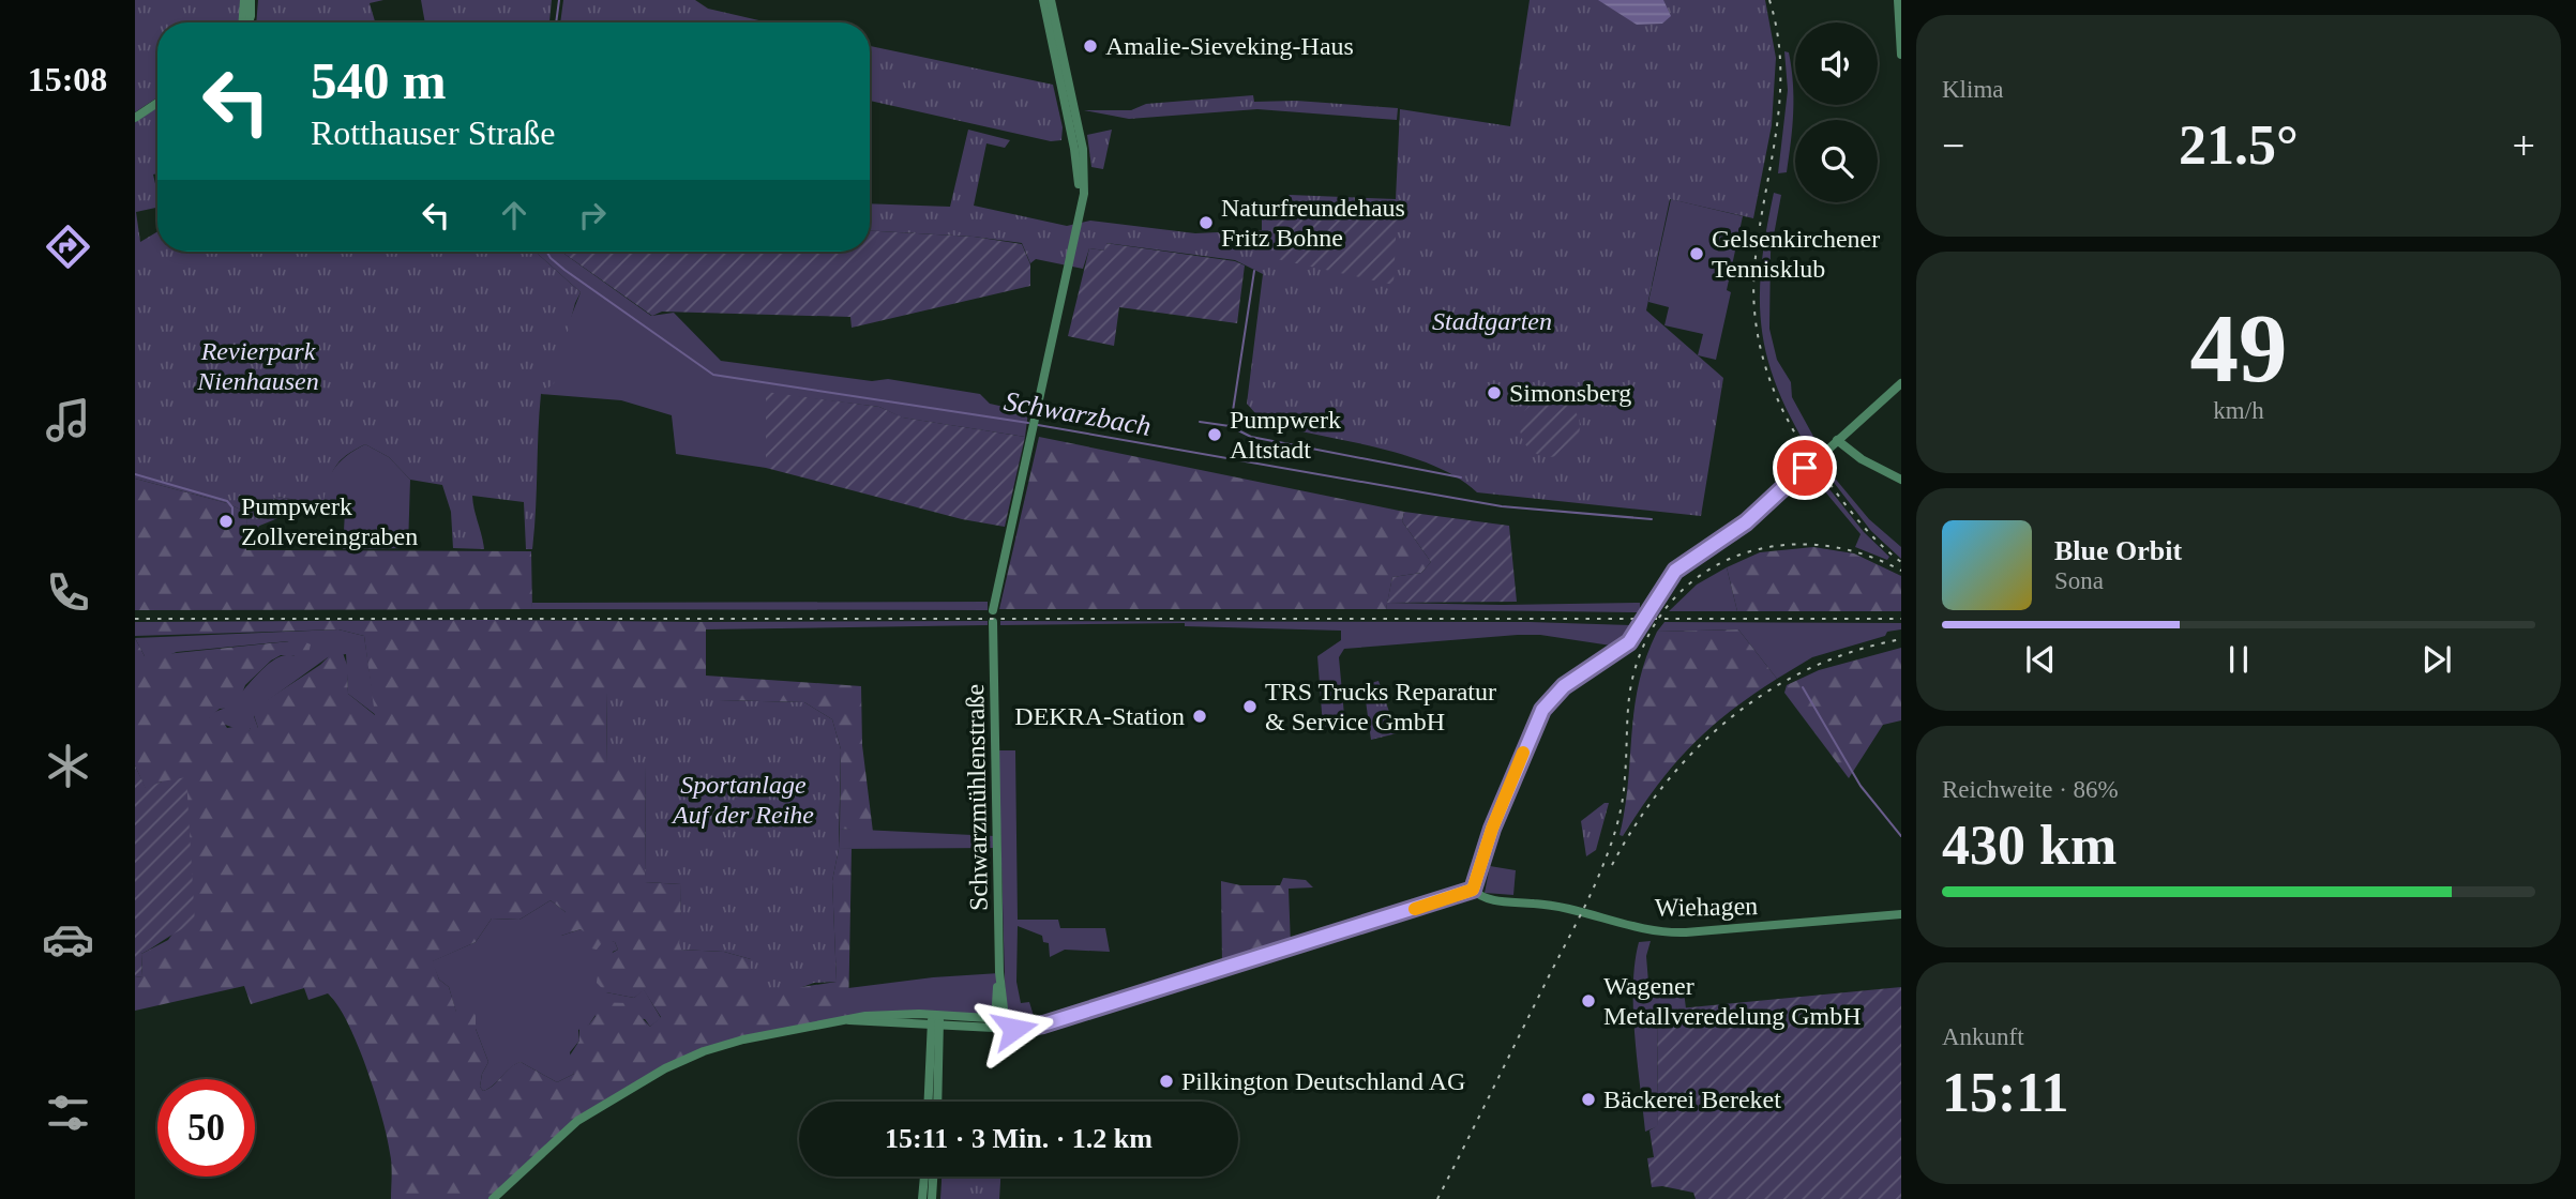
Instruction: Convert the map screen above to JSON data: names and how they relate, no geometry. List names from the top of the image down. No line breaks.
{"streets":{"main road":["Schwarzmühlenstraße","Wiehagen"]},"water":["Schwarzbach"],"parks":["Stadtgarten","Revierpark Nienhausen","Sportanlage Auf der Reihe"],"places":["Amalie-Sieveking-Haus","Naturfreundehaus Fritz Bohne","Gelsenkirchener Tennisklub","Simonsberg","Pumpwerk Altstadt","Pumpwerk Zollvereingraben","TRS Trucks Reparatur & Service GmbH","DEKRA-Station","Wagener Metallveredelung GmbH","Pilkington Deutschland AG","Bäckerei Bereket"],"page":{"tabs":"15:08","tile":["Klima",["49","km/h"],["Reichweite · 86%","430 km"],["Ankunft","15:11"]],"turn":["540 m","Rotthauser Straße"],"heat":["−","21.5°","+"],"song":["Blue Orbit","Sona"],"limit":"50","trip":"15:11 · 3 Min. · 1.2 km"}}
